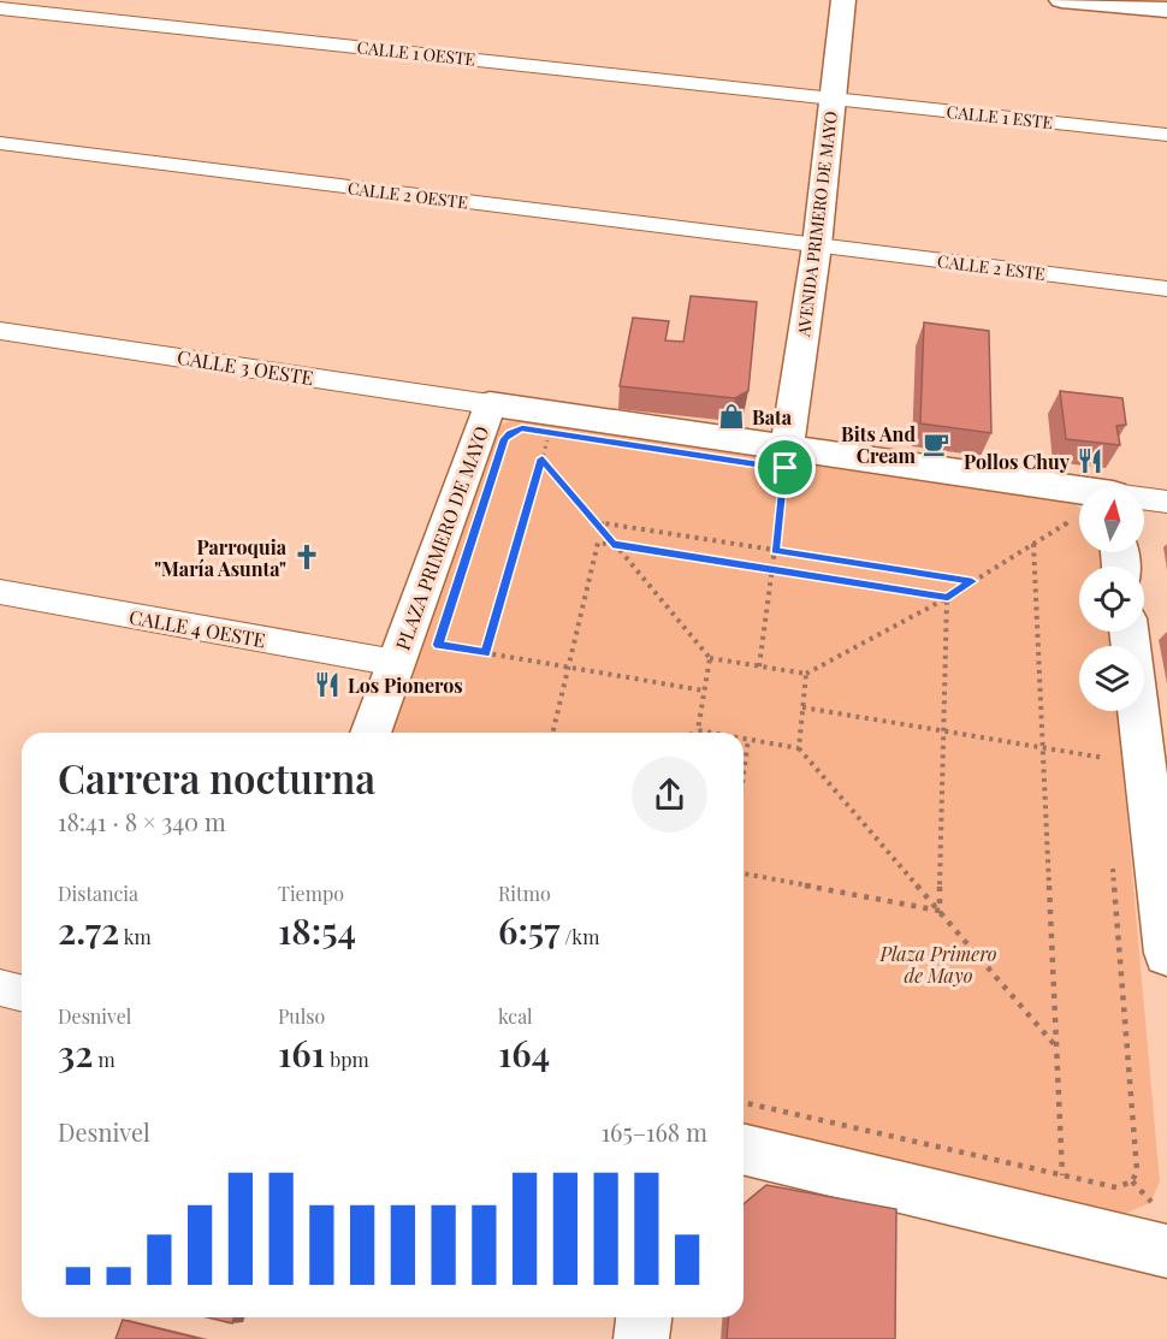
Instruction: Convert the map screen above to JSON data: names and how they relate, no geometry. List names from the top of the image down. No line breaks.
{"streets":{"street":["CALLE 1 OESTE","CALLE 1 ESTE","CALLE 2 OESTE","AVENIDA PRIMERO DE MAYO","CALLE 2 ESTE","CALLE 3 OESTE","PLAZA PRIMERO DE MAYO","CALLE 4 OESTE"]},"crossings":[["CALLE 1 OESTE","CALLE 1 ESTE"],["CALLE 1 OESTE","AVENIDA PRIMERO DE MAYO"],["CALLE 1 ESTE","AVENIDA PRIMERO DE MAYO"],["CALLE 2 OESTE","AVENIDA PRIMERO DE MAYO"],["CALLE 2 OESTE","CALLE 2 ESTE"],["AVENIDA PRIMERO DE MAYO","CALLE 2 ESTE"],["AVENIDA PRIMERO DE MAYO","PLAZA PRIMERO DE MAYO"],["CALLE 3 OESTE","PLAZA PRIMERO DE MAYO"],["PLAZA PRIMERO DE MAYO","CALLE 4 OESTE"]],"parks":["Plaza Primero de Mayo"],"places":{"shop":["Bata"],"cafe":["Bits And Cream"],"restaurant":["Pollos Chuy","Los Pioneros"],"church":["Parroquia \"María Asunta\""]},"north":"top","page":{"heading":["Carrera nocturna","18:41 · 8 × 340 m"],"stats":[["Distancia","2.72 km"],["Tiempo","18:54"],["Ritmo","6:57 /km"],["Desnivel","32 m"],["Pulso","161 bpm"],["kcal","164"]],"chart":["Desnivel","165–168 m"]}}
